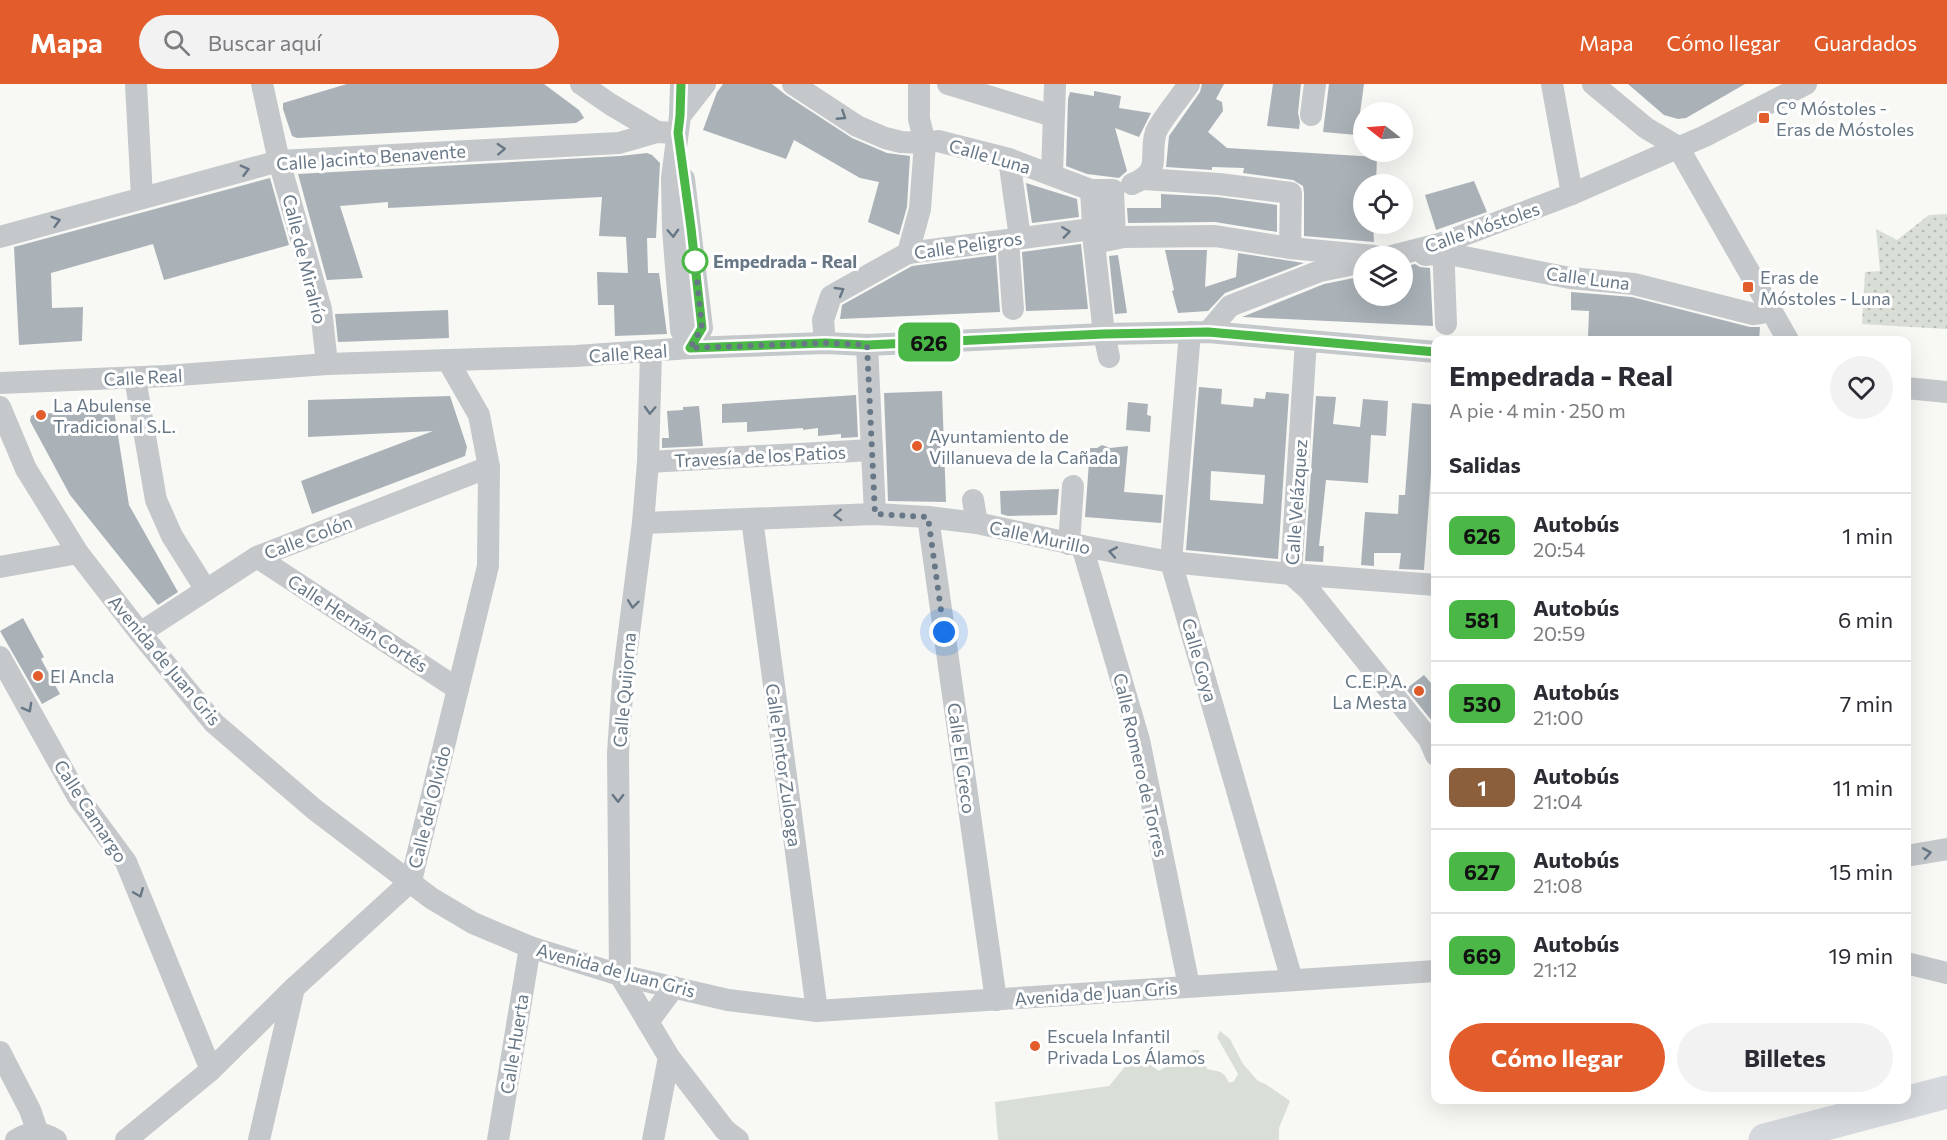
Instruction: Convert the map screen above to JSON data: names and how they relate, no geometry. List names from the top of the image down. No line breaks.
{"streets":{"street":["Calle Luna","Calle Jacinto Benavente","Calle Móstoles","Calle Peligros","Calle de Miralrío","Calle Real","Travesía de los Patios","Calle Velázquez","Calle Colón","Calle Murillo","Calle Hernán Cortés","Avenida de Juan Gris","Calle Goya","Calle Quijorna","Calle El Greco","Calle Pintor Zuloaga","Calle Romero de Torres","Calle del Olvido","Calle Camargo","Calle Huerta"]},"crossings":[["Calle Luna","Calle Móstoles"],["Calle Jacinto Benavente","Calle de Miralrío"],["Calle Peligros","Calle Real"],["Calle de Miralrío","Calle Real"],["Calle Real","Calle Velázquez"],["Calle Real","Calle Goya"],["Calle Real","Calle Quijorna"],["Calle Real","Calle del Olvido"],["Travesía de los Patios","Calle Quijorna"],["Calle Velázquez","Calle Murillo"],["Calle Colón","Calle Hernán Cortés"],["Calle Colón","Avenida de Juan Gris"],["Calle Colón","Calle del Olvido"],["Calle Murillo","Calle Goya"],["Calle Murillo","Calle Quijorna"],["Calle Murillo","Calle El Greco"],["Calle Murillo","Calle Pintor Zuloaga"],["Calle Murillo","Calle Romero de Torres"],["Calle Hernán Cortés","Calle del Olvido"],["Avenida de Juan Gris","Calle Goya"],["Avenida de Juan Gris","Calle Quijorna"],["Avenida de Juan Gris","Calle El Greco"],["Avenida de Juan Gris","Calle Pintor Zuloaga"],["Avenida de Juan Gris","Calle Romero de Torres"],["Avenida de Juan Gris","Calle del Olvido"],["Avenida de Juan Gris","Calle Huerta"],["Calle del Olvido","Calle Camargo"]],"one_way":["Calle Jacinto Benavente","Calle Peligros","Calle Quijorna","Calle Camargo"],"places":{"transit":["Cº Móstoles - Eras de Móstoles","Eras de Móstoles - Luna"],"other":["Empedrada - Real","La Abulense Tradicional S.L.","Ayuntamiento de Villanueva de la Cañada","El Ancla","C.E.P.A. La Mesta","Escuela Infantil Privada Los Álamos"]},"lines":["bus line 626"],"north":"left","page":{"header":"Mapa","search":"Buscar aquí","nav":["Mapa","Cómo llegar","Guardados"],"on_map":"626","heading":[["Empedrada - Real","A pie · 4 min · 250 m"],"Salidas"],"list":[{"mark":"626","name":"Autobús","note":"20:54","value":"1 min"},{"mark":"581","name":"Autobús","note":"20:59","value":"6 min"},{"mark":"530","name":"Autobús","note":"21:00","value":"7 min"},{"mark":"1","name":"Autobús","note":"21:04","value":"11 min"},{"mark":"627","name":"Autobús","note":"21:08","value":"15 min"},{"mark":"669","name":"Autobús","note":"21:12","value":"19 min"}],"buttons":["Cómo llegar","Billetes"]}}
